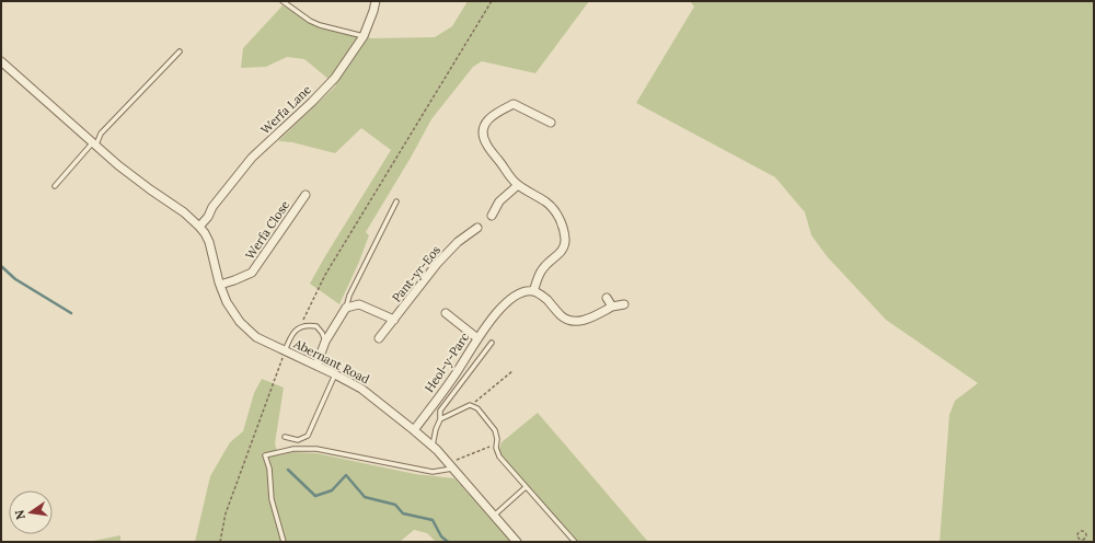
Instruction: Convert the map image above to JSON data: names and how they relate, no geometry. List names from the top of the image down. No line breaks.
{"streets":{"street":["Werfa Lane","Werfa Close","Pant-yr-Eos","Abernant Road","Heol-y-Parc"]},"crossings":[["Werfa Lane","Abernant Road"],["Werfa Close","Abernant Road"],["Abernant Road","Heol-y-Parc"]],"north":"left"}
